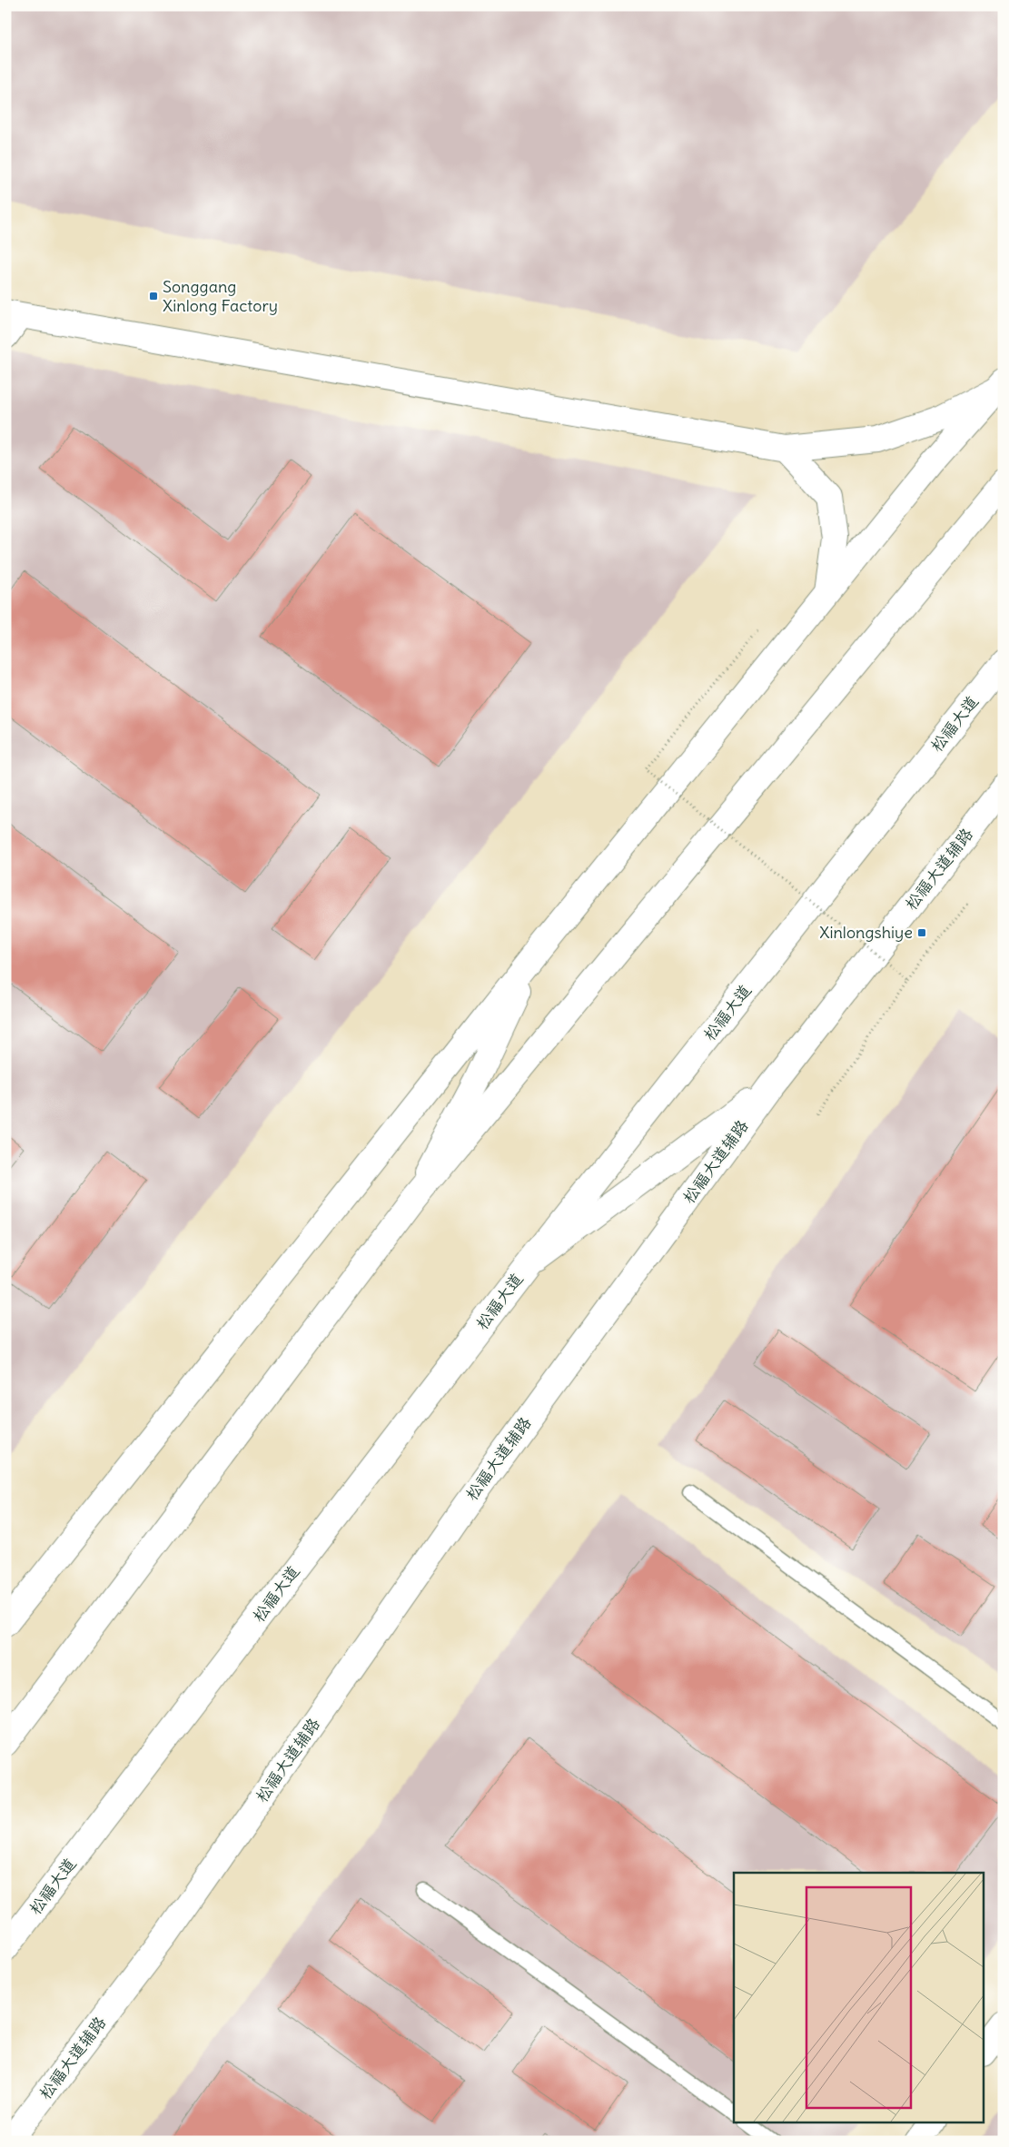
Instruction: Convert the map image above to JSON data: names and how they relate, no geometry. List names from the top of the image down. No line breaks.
{"streets":{"main road":["松福大道","松福大道辅路"]},"places":{"transit":["Songgang Xinlong Factory","Xinlongshiye"]}}
